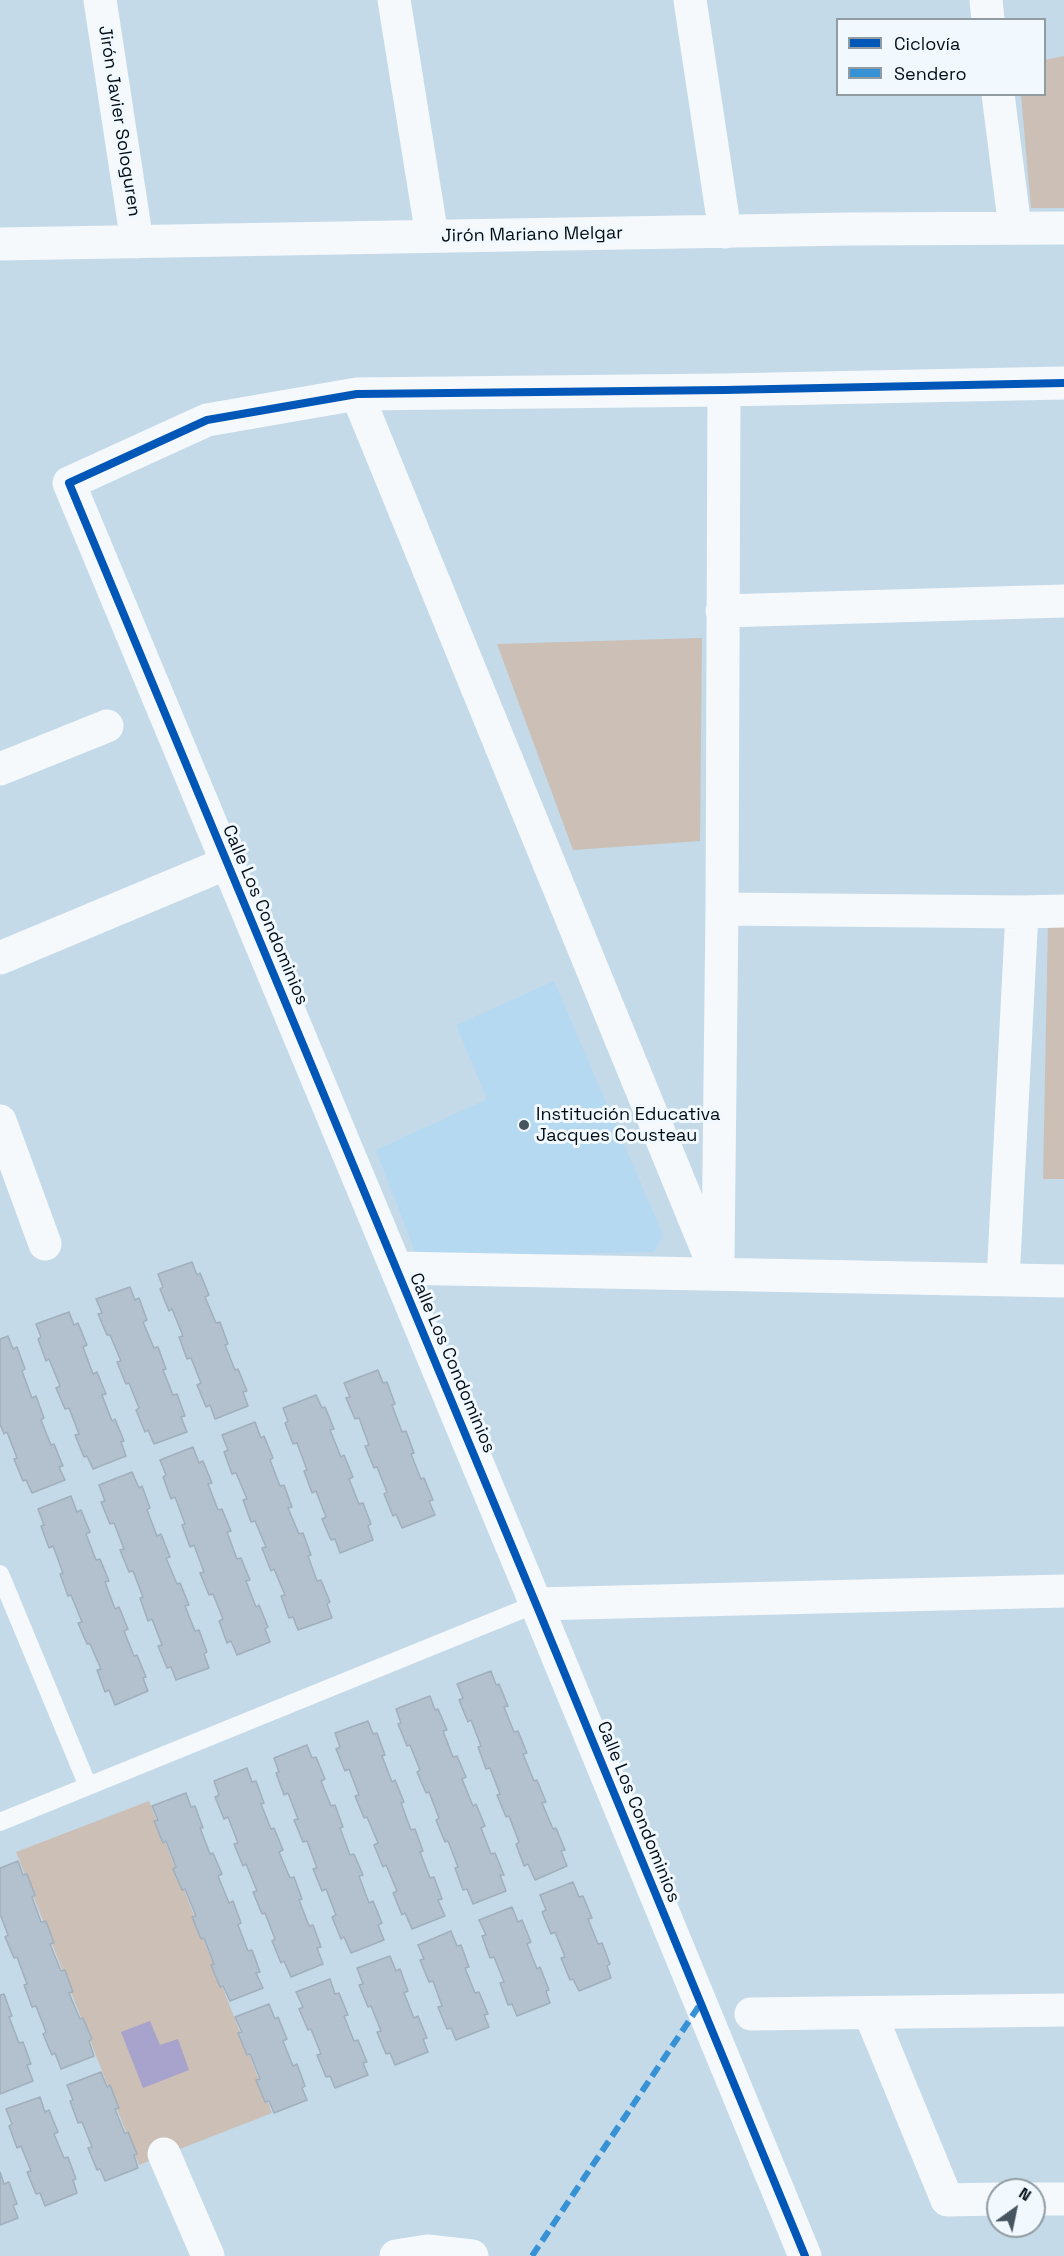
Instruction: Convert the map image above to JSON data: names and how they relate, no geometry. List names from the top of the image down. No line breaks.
{"streets":{"street":["Jirón Javier Sologuren","Jirón Mariano Melgar","Calle Los Condominios"]},"crossings":[["Jirón Javier Sologuren","Jirón Mariano Melgar"]],"places":["Institución Educativa Jacques Cousteau"],"legend":["Ciclovía","Sendero"],"north":"top right"}
